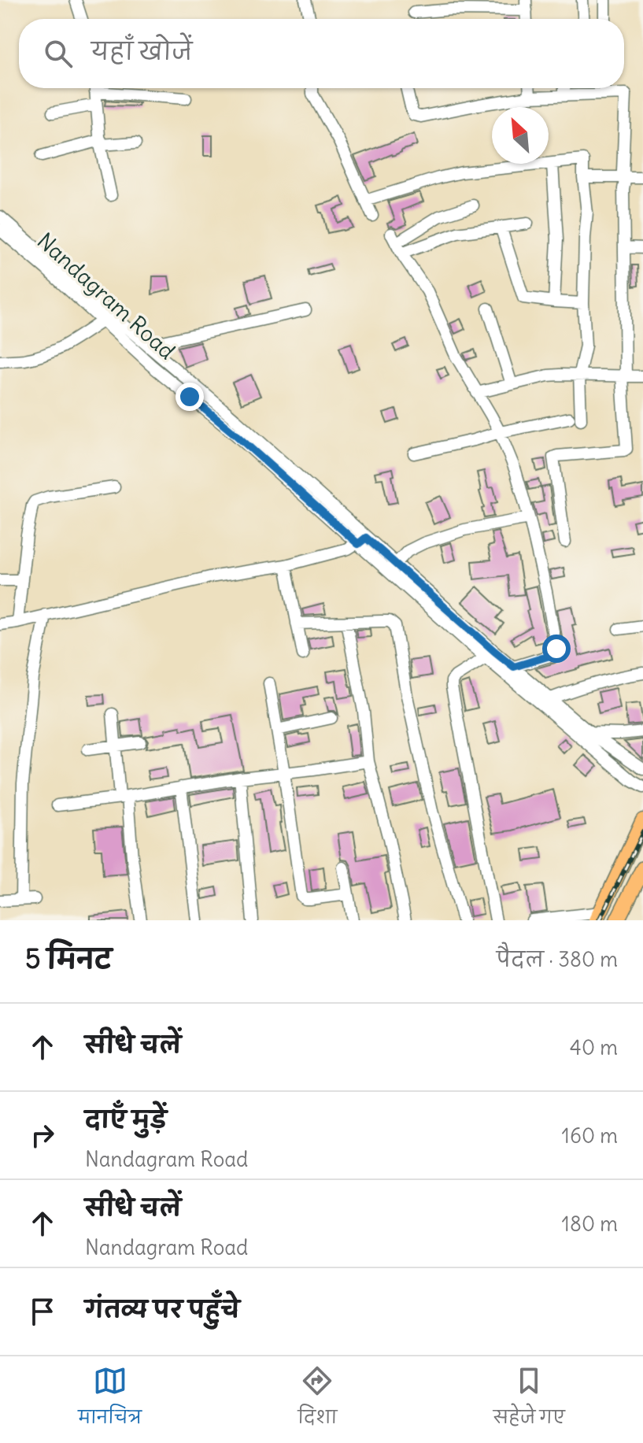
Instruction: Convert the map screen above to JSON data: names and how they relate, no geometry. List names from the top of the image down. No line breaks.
{"streets":{"street":["Nandagram Road"]},"north":"top left","page":{"search":"यहाँ खोजें","heading":["5 मिनट","पैदल · 380 m"],"list":[["सीधे चलें","40 m"],["दाएँ मुड़ें","Nandagram Road","160 m"],["सीधे चलें","Nandagram Road","180 m"],"गंतव्य पर पहुँचे"],"nav":["मानचित्र","दिशा","सहेजे गए"]}}
